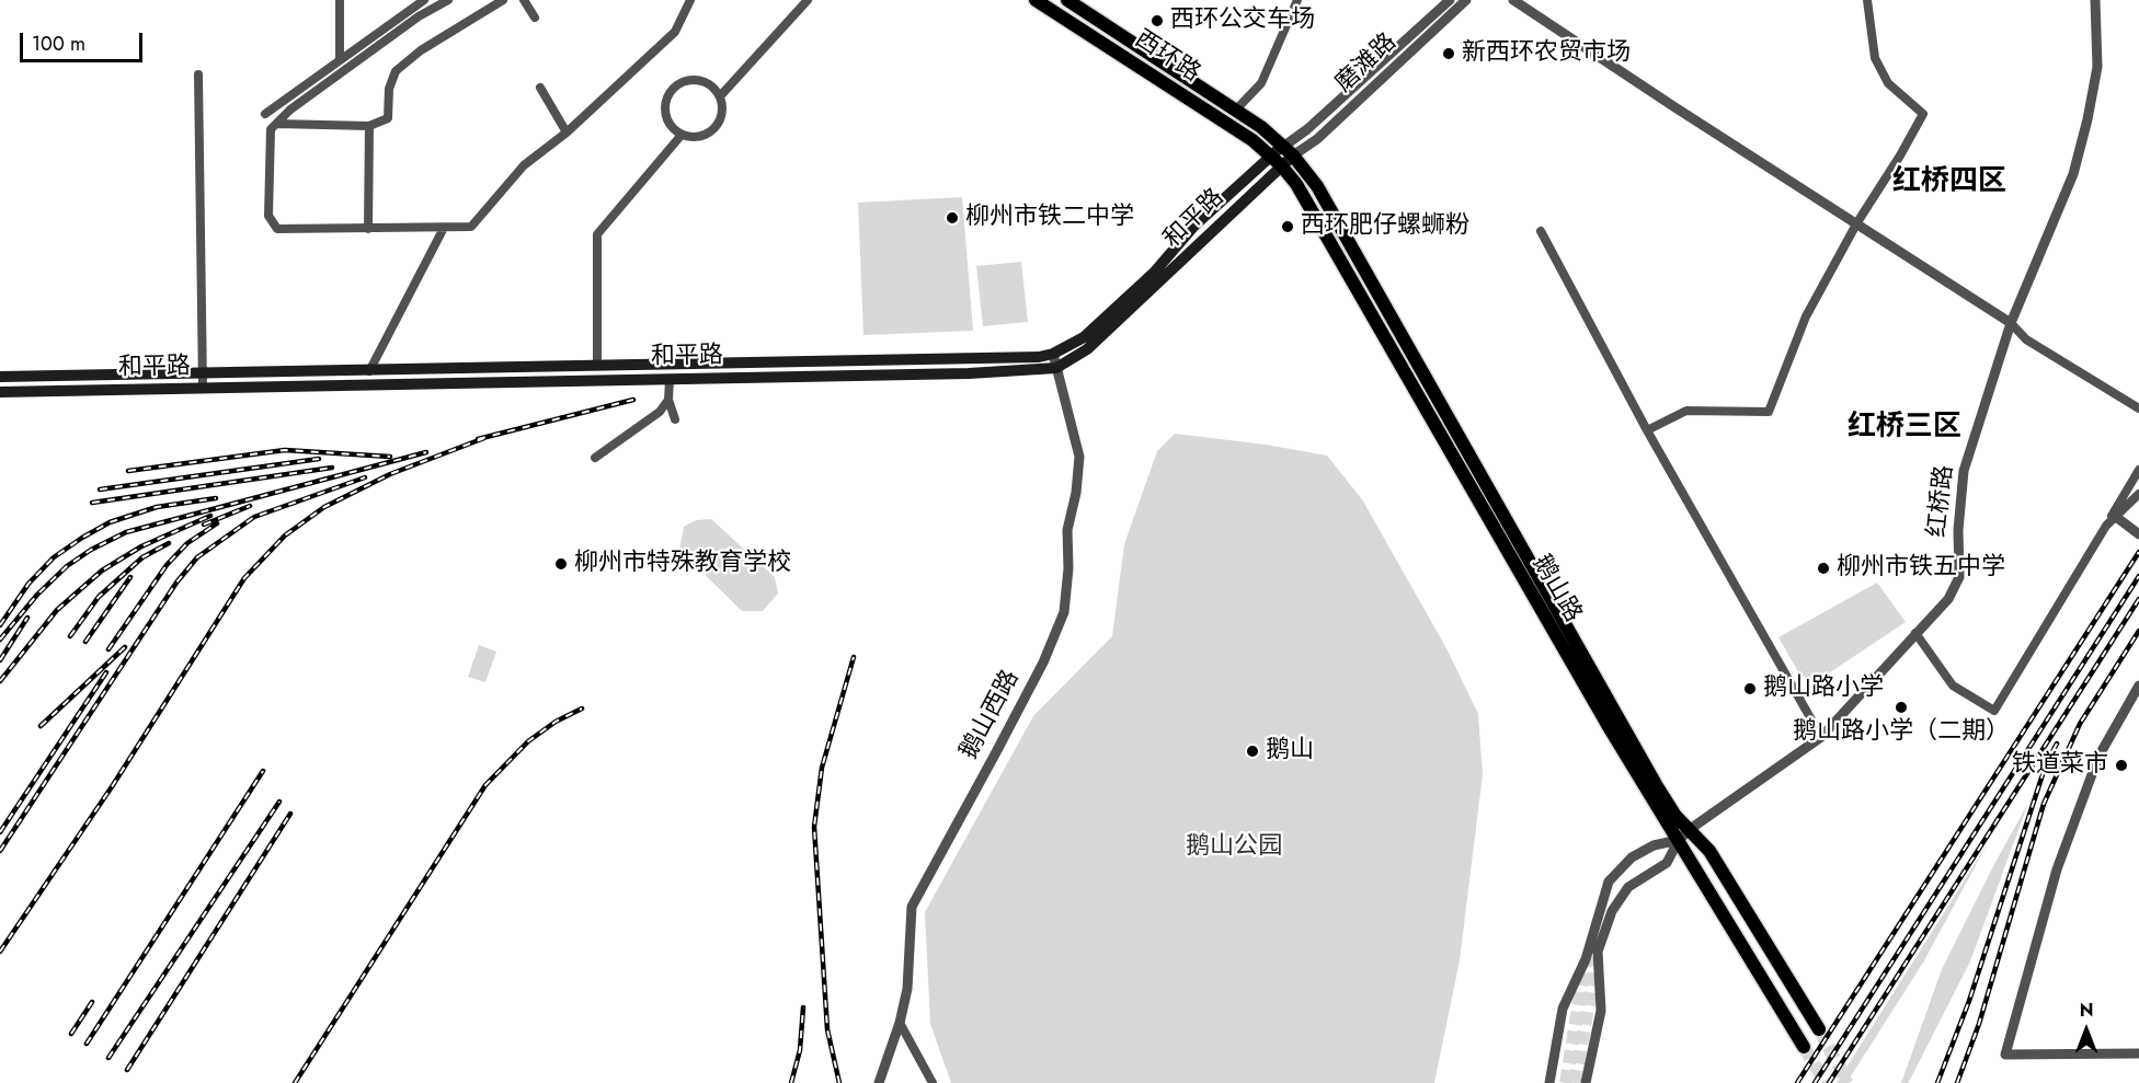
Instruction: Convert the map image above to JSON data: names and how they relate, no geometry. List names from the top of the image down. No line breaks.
{"streets":{"main road":["西环路","和平路","鹅山路"],"street":["磨滩路","红桥路","鹅山西路"]},"crossings":[["西环路","磨滩路"],["西环路","和平路"],["西环路","鹅山路"],["磨滩路","和平路"],["磨滩路","鹅山路"],["和平路","鹅山路"],["和平路","鹅山西路"],["红桥路","鹅山路"]],"districts":["红桥四区","红桥三区"],"parks":["鹅山公园"],"places":["西环公交车场","新西环农贸市场","柳州市铁二中学","西环肥仔螺蛳粉","柳州市特殊教育学校","柳州市铁五中学","鹅山路小学","鹅山路小学（二期）","鹅山","铁道菜市"],"scale_bar":"100 m","north":"top"}
